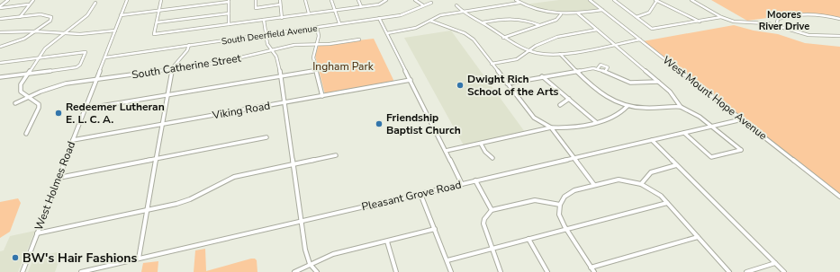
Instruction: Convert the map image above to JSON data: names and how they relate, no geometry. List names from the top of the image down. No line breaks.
{"streets":{"street":["South Deerfield Avenue","South Catherine Street","West Mount Hope Avenue","Viking Road","West Holmes Road","Pleasant Grove Road"]},"crossings":[["South Deerfield Avenue","West Holmes Road"],["South Catherine Street","West Holmes Road"],["West Mount Hope Avenue","Pleasant Grove Road"],["Viking Road","West Holmes Road"]],"districts":["Moores River Drive"],"parks":["Ingham Park"],"places":["Dwight Rich School of the Arts","Redeemer Lutheran E. L. C. A.","Friendship Baptist Church","BW's Hair Fashions"]}
